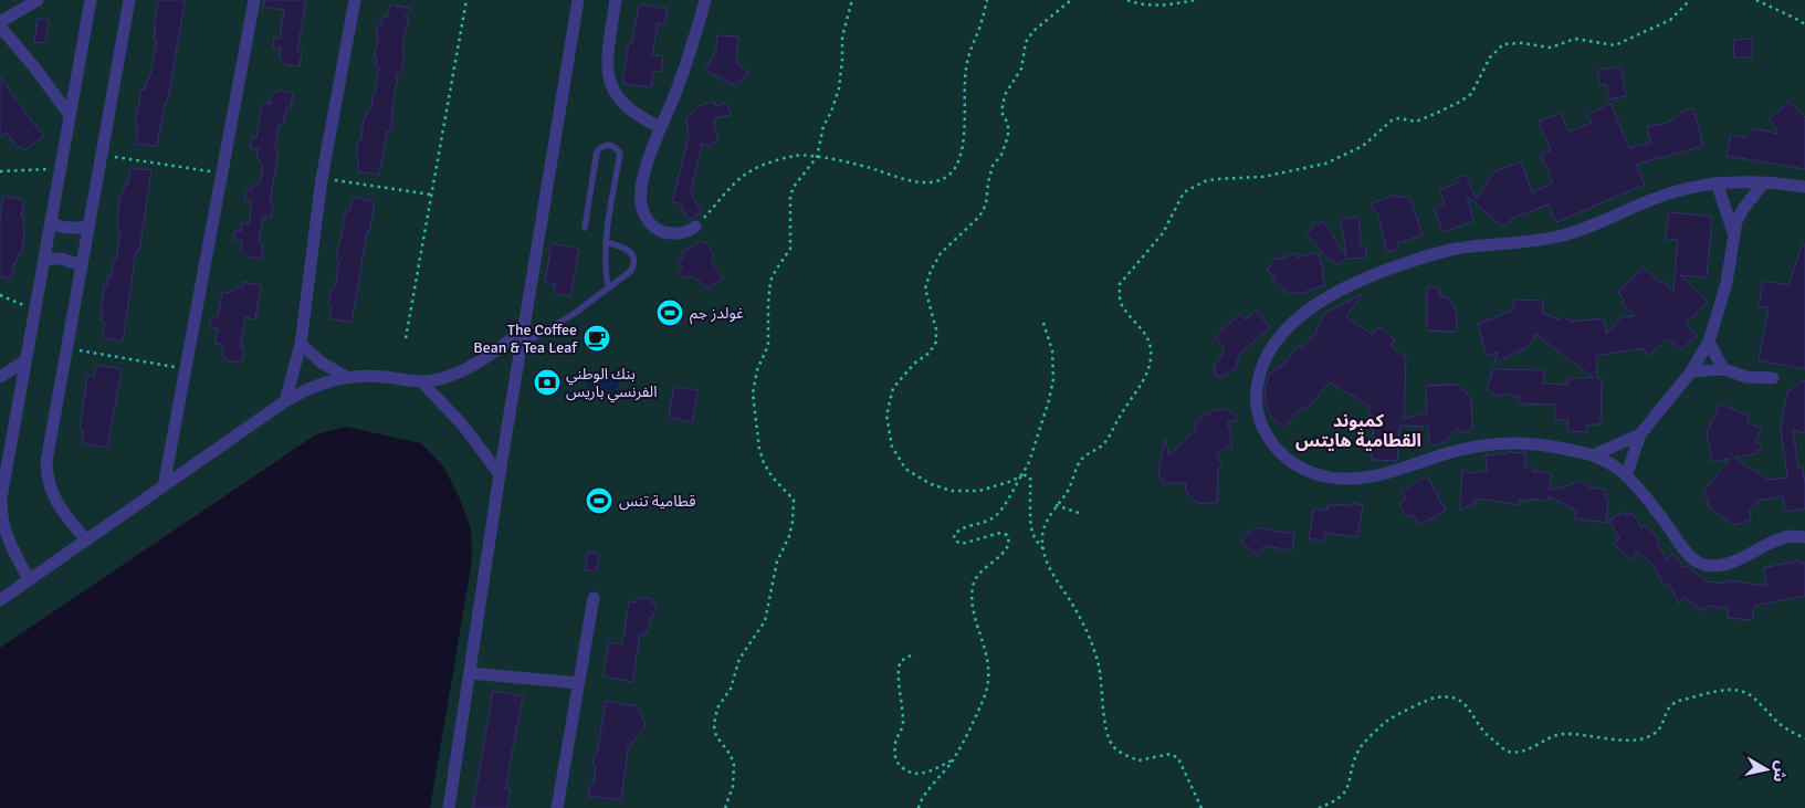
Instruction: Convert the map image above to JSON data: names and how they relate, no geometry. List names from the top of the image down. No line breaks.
{"districts":["كمبوند القطامية هايتس"],"places":{"sports":["غولدز جم","قطامية تنس"],"cafe":["The Coffee Bean & Tea Leaf"],"bank":["بنك الوطني الفرنسي باريس"]},"north":"right"}
